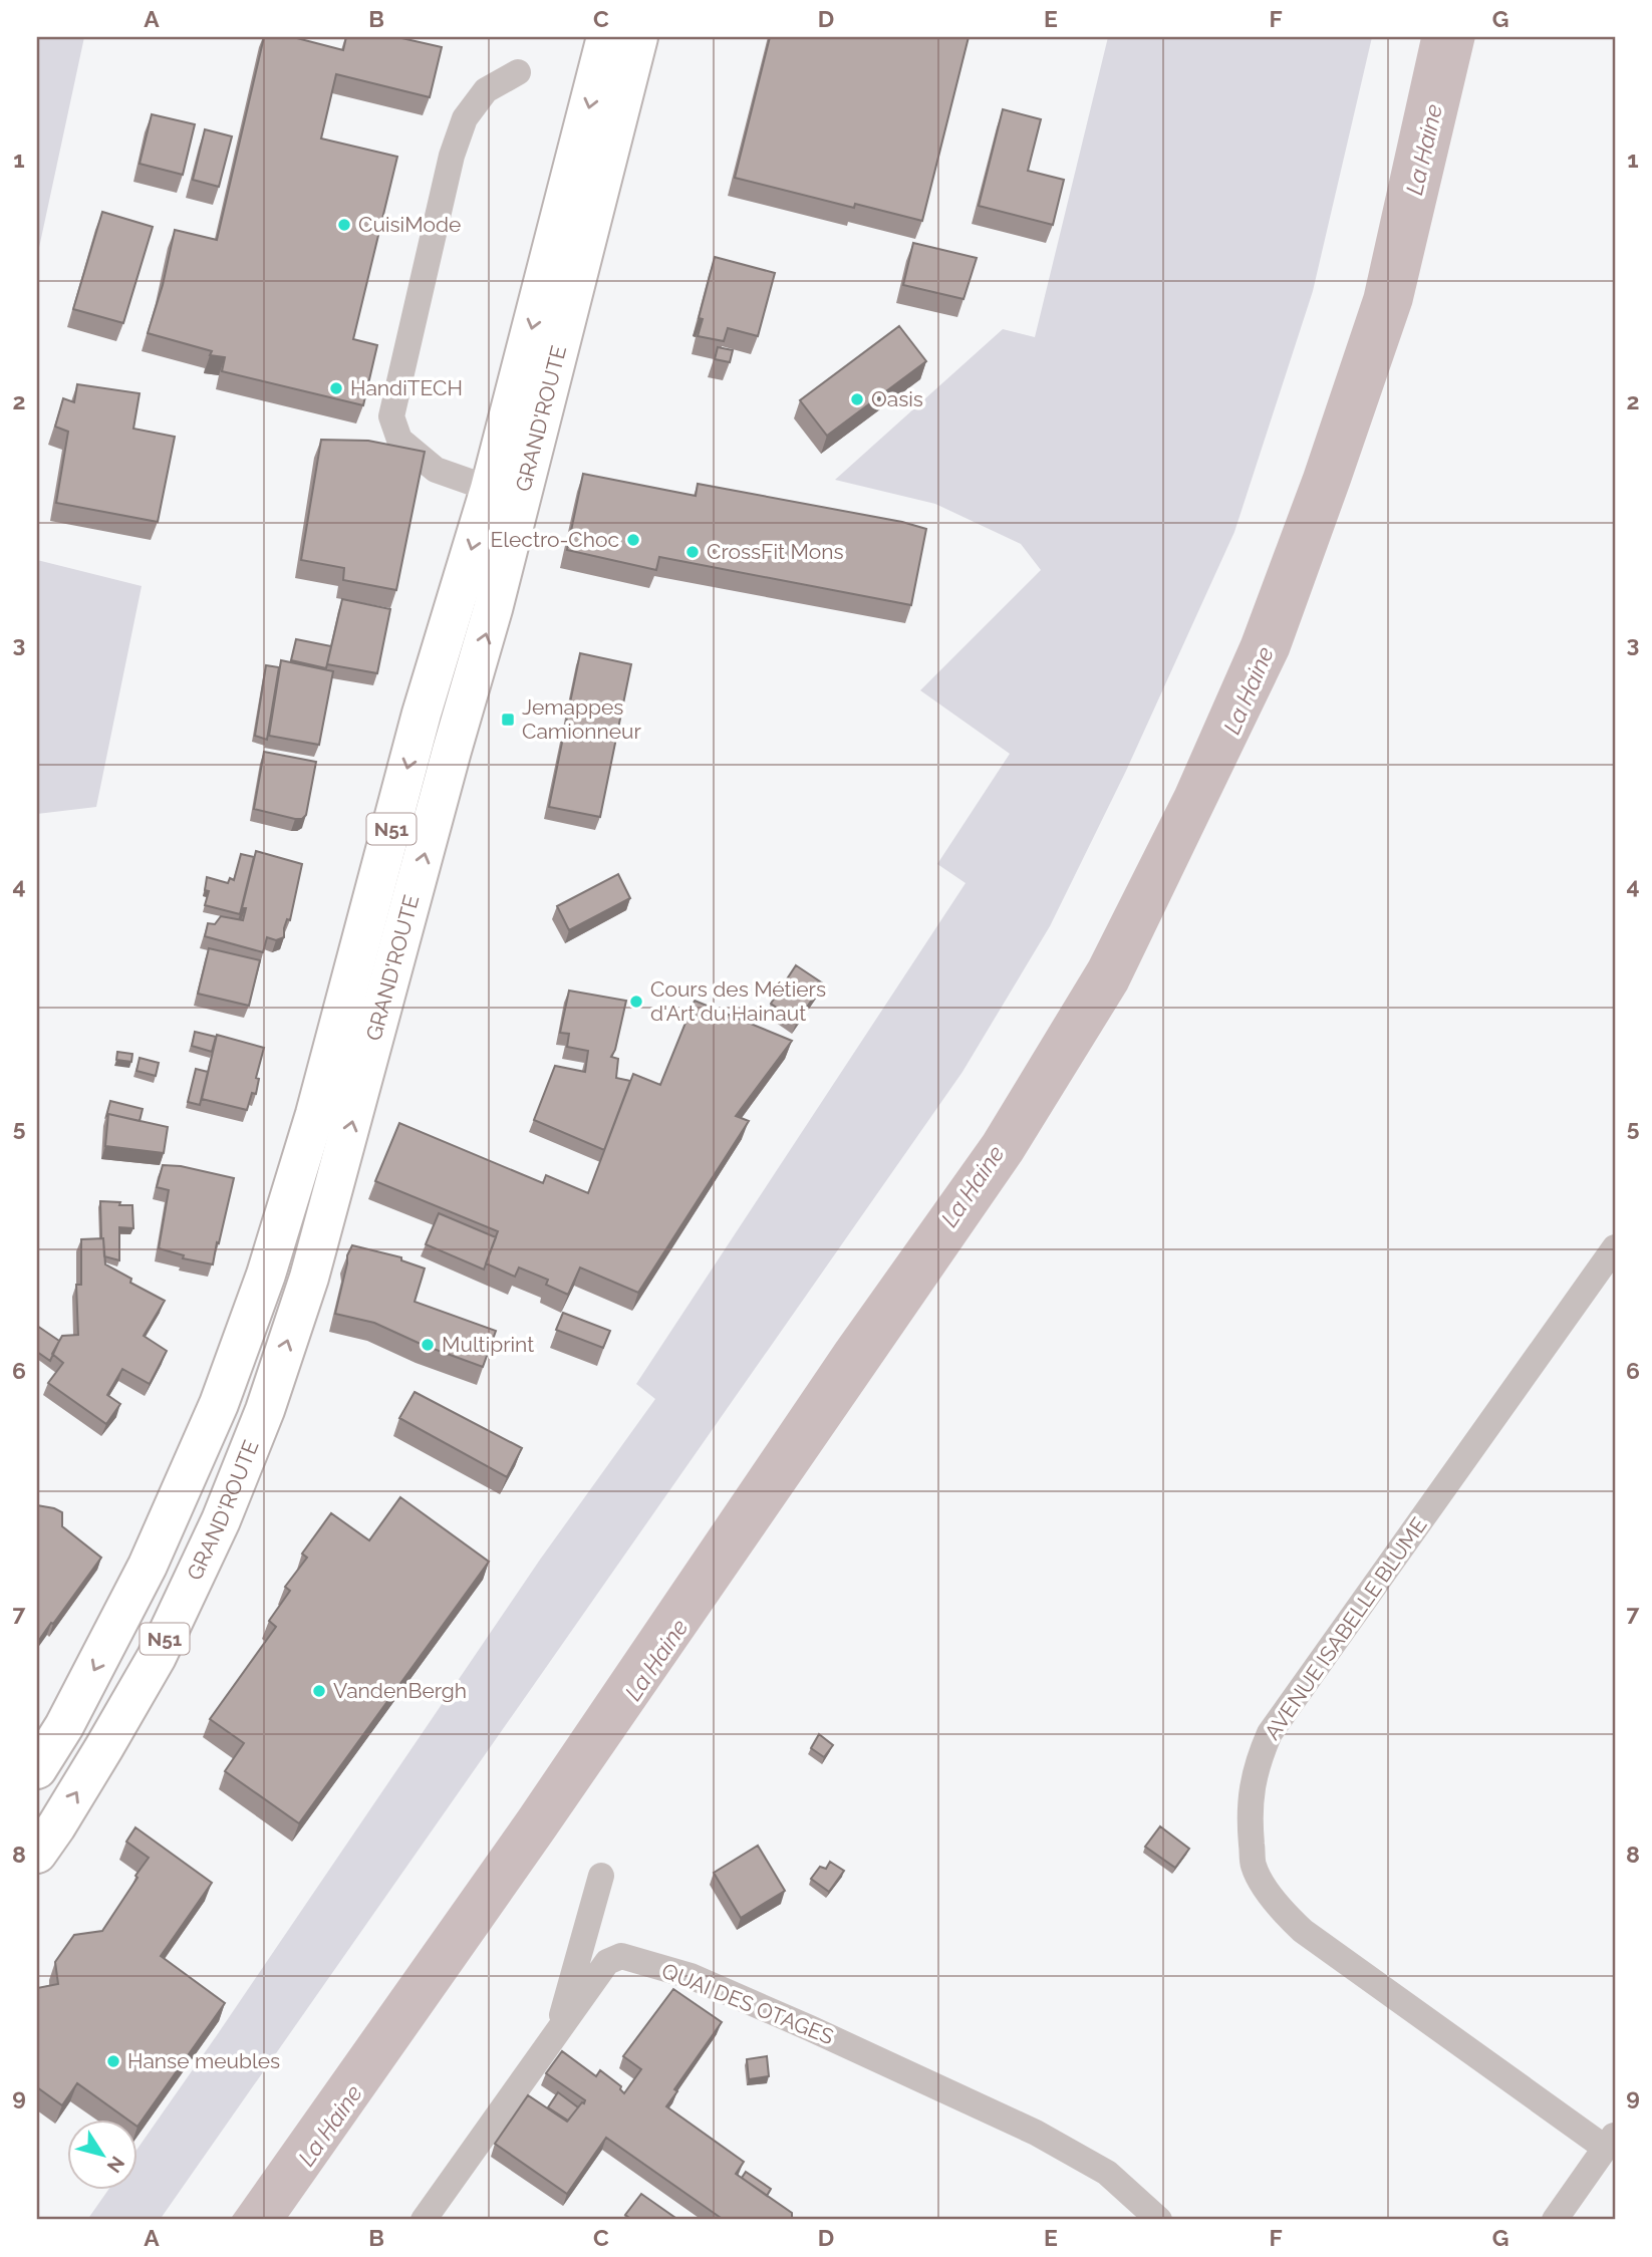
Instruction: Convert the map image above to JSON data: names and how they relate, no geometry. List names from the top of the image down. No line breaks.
{"streets":{"main road":["GRAND'ROUTE","N51"],"street":["AVENUE ISABELLE BLUME","QUAI DES OTAGES"]},"water":["La Haine"],"places":{"other":["CuisiMode","HandiTECH","Oasis","Electro-Choc","CrossFit Mons","Cours des Métiers d'Art du Hainaut","Multiprint","VandenBergh","Hanse meubles"],"transit":["Jemappes Camionneur"]},"north":"bottom right","grid":{"columns":["A","B","C","D","E","F","G"],"rows":["1","2","3","4","5","6","7","8","9"]}}
